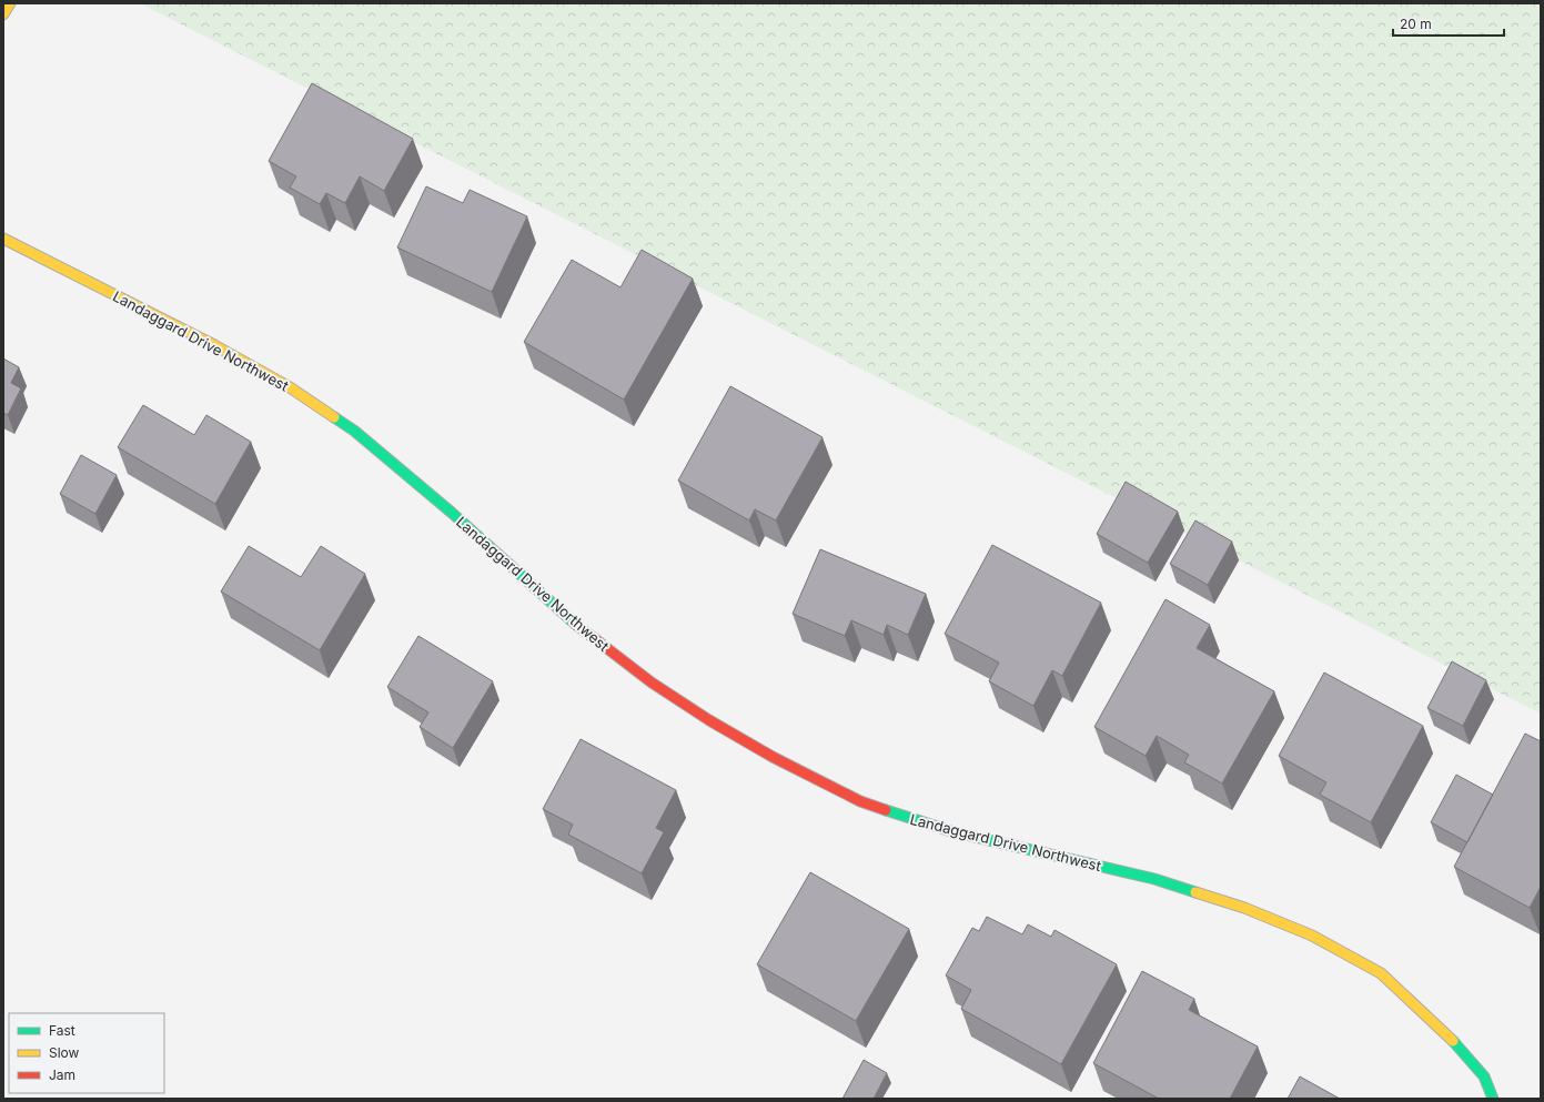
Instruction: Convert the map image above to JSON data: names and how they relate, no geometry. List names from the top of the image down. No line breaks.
{"streets":{"street":["Landaggard Drive Northwest"]},"legend":["Fast","Slow","Jam"],"scale_bar":"20 m"}
